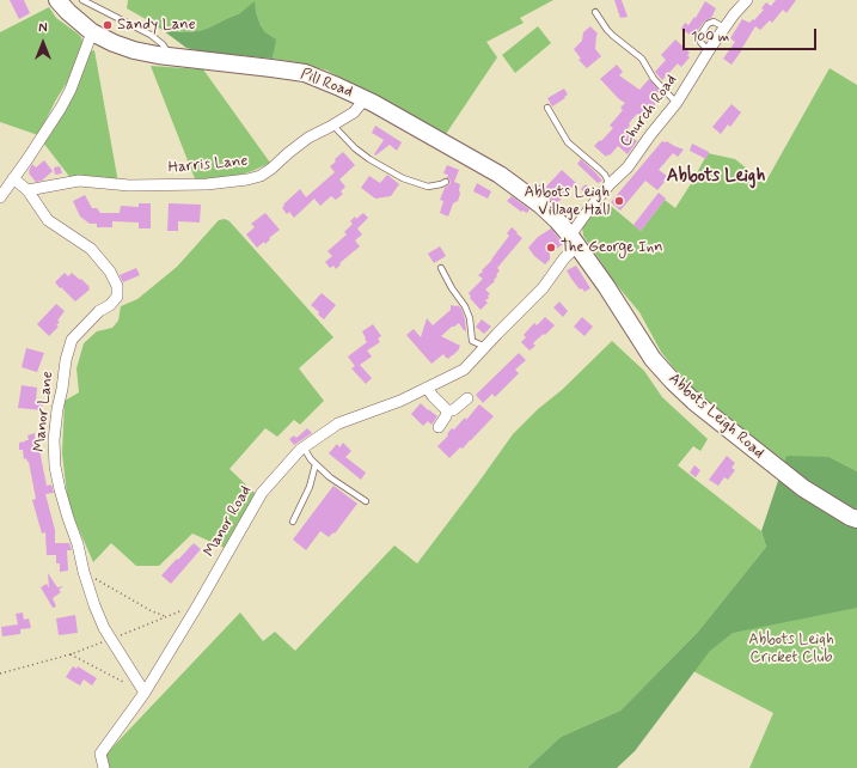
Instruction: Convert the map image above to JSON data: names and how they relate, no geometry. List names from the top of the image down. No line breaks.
{"streets":{"main road":["Pill Road","Abbots Leigh Road"],"street":["Church Road","Harris Lane","Manor Lane","Manor Road"]},"crossings":[["Pill Road","Church Road"],["Pill Road","Harris Lane"],["Pill Road","Abbots Leigh Road"],["Pill Road","Manor Road"],["Church Road","Abbots Leigh Road"],["Church Road","Manor Road"],["Harris Lane","Manor Lane"],["Manor Lane","Manor Road"],["Abbots Leigh Road","Manor Road"]],"districts":["Abbots Leigh"],"parks":["Abbots Leigh Cricket Club"],"places":["Sandy Lane","Abbots Leigh Village Hall","The George Inn"],"scale_bar":"100 m","north":"top"}
